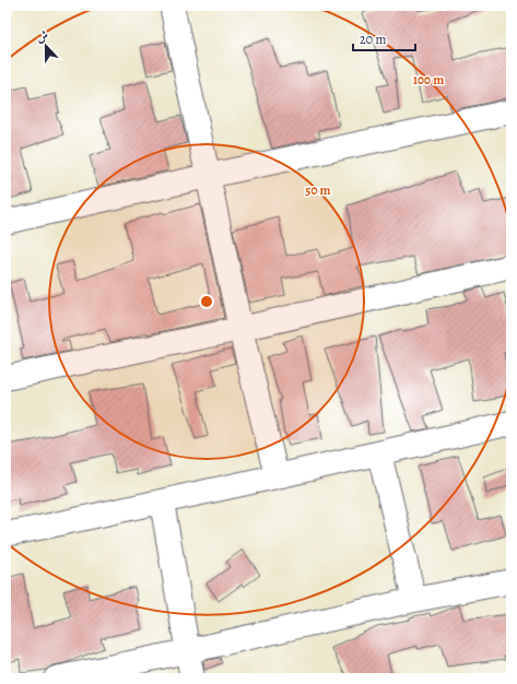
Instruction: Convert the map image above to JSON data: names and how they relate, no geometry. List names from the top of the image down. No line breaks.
{"scale_bar":"20 m","north":"top","rings":["100 m","50 m"]}
